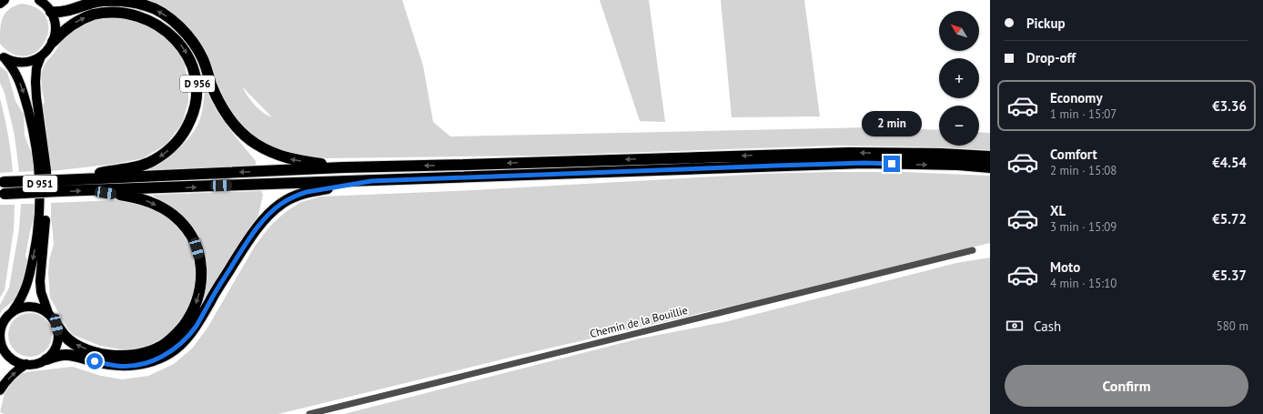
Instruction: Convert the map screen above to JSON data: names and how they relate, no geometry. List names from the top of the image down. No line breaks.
{"streets":{"highway":["D 956"],"main road":["D 951"],"street":["Chemin de la Bouillie"]},"crossings":[["D 956","D 951"]],"north":"top left","page":{"banner":["Pickup","Drop-off"],"map_buttons":["+","−"],"list":[{"name":"Economy","note":"1 min · 15:07","value":"€3.36"},{"name":"Comfort","note":"2 min · 15:08","value":"€4.54"},{"name":"XL","note":"3 min · 15:09","value":"€5.72"},{"name":"Moto","note":"4 min · 15:10","value":"€5.37"}],"bubble":"2 min","pay":["Cash","580 m"],"buttons":"Confirm"}}
